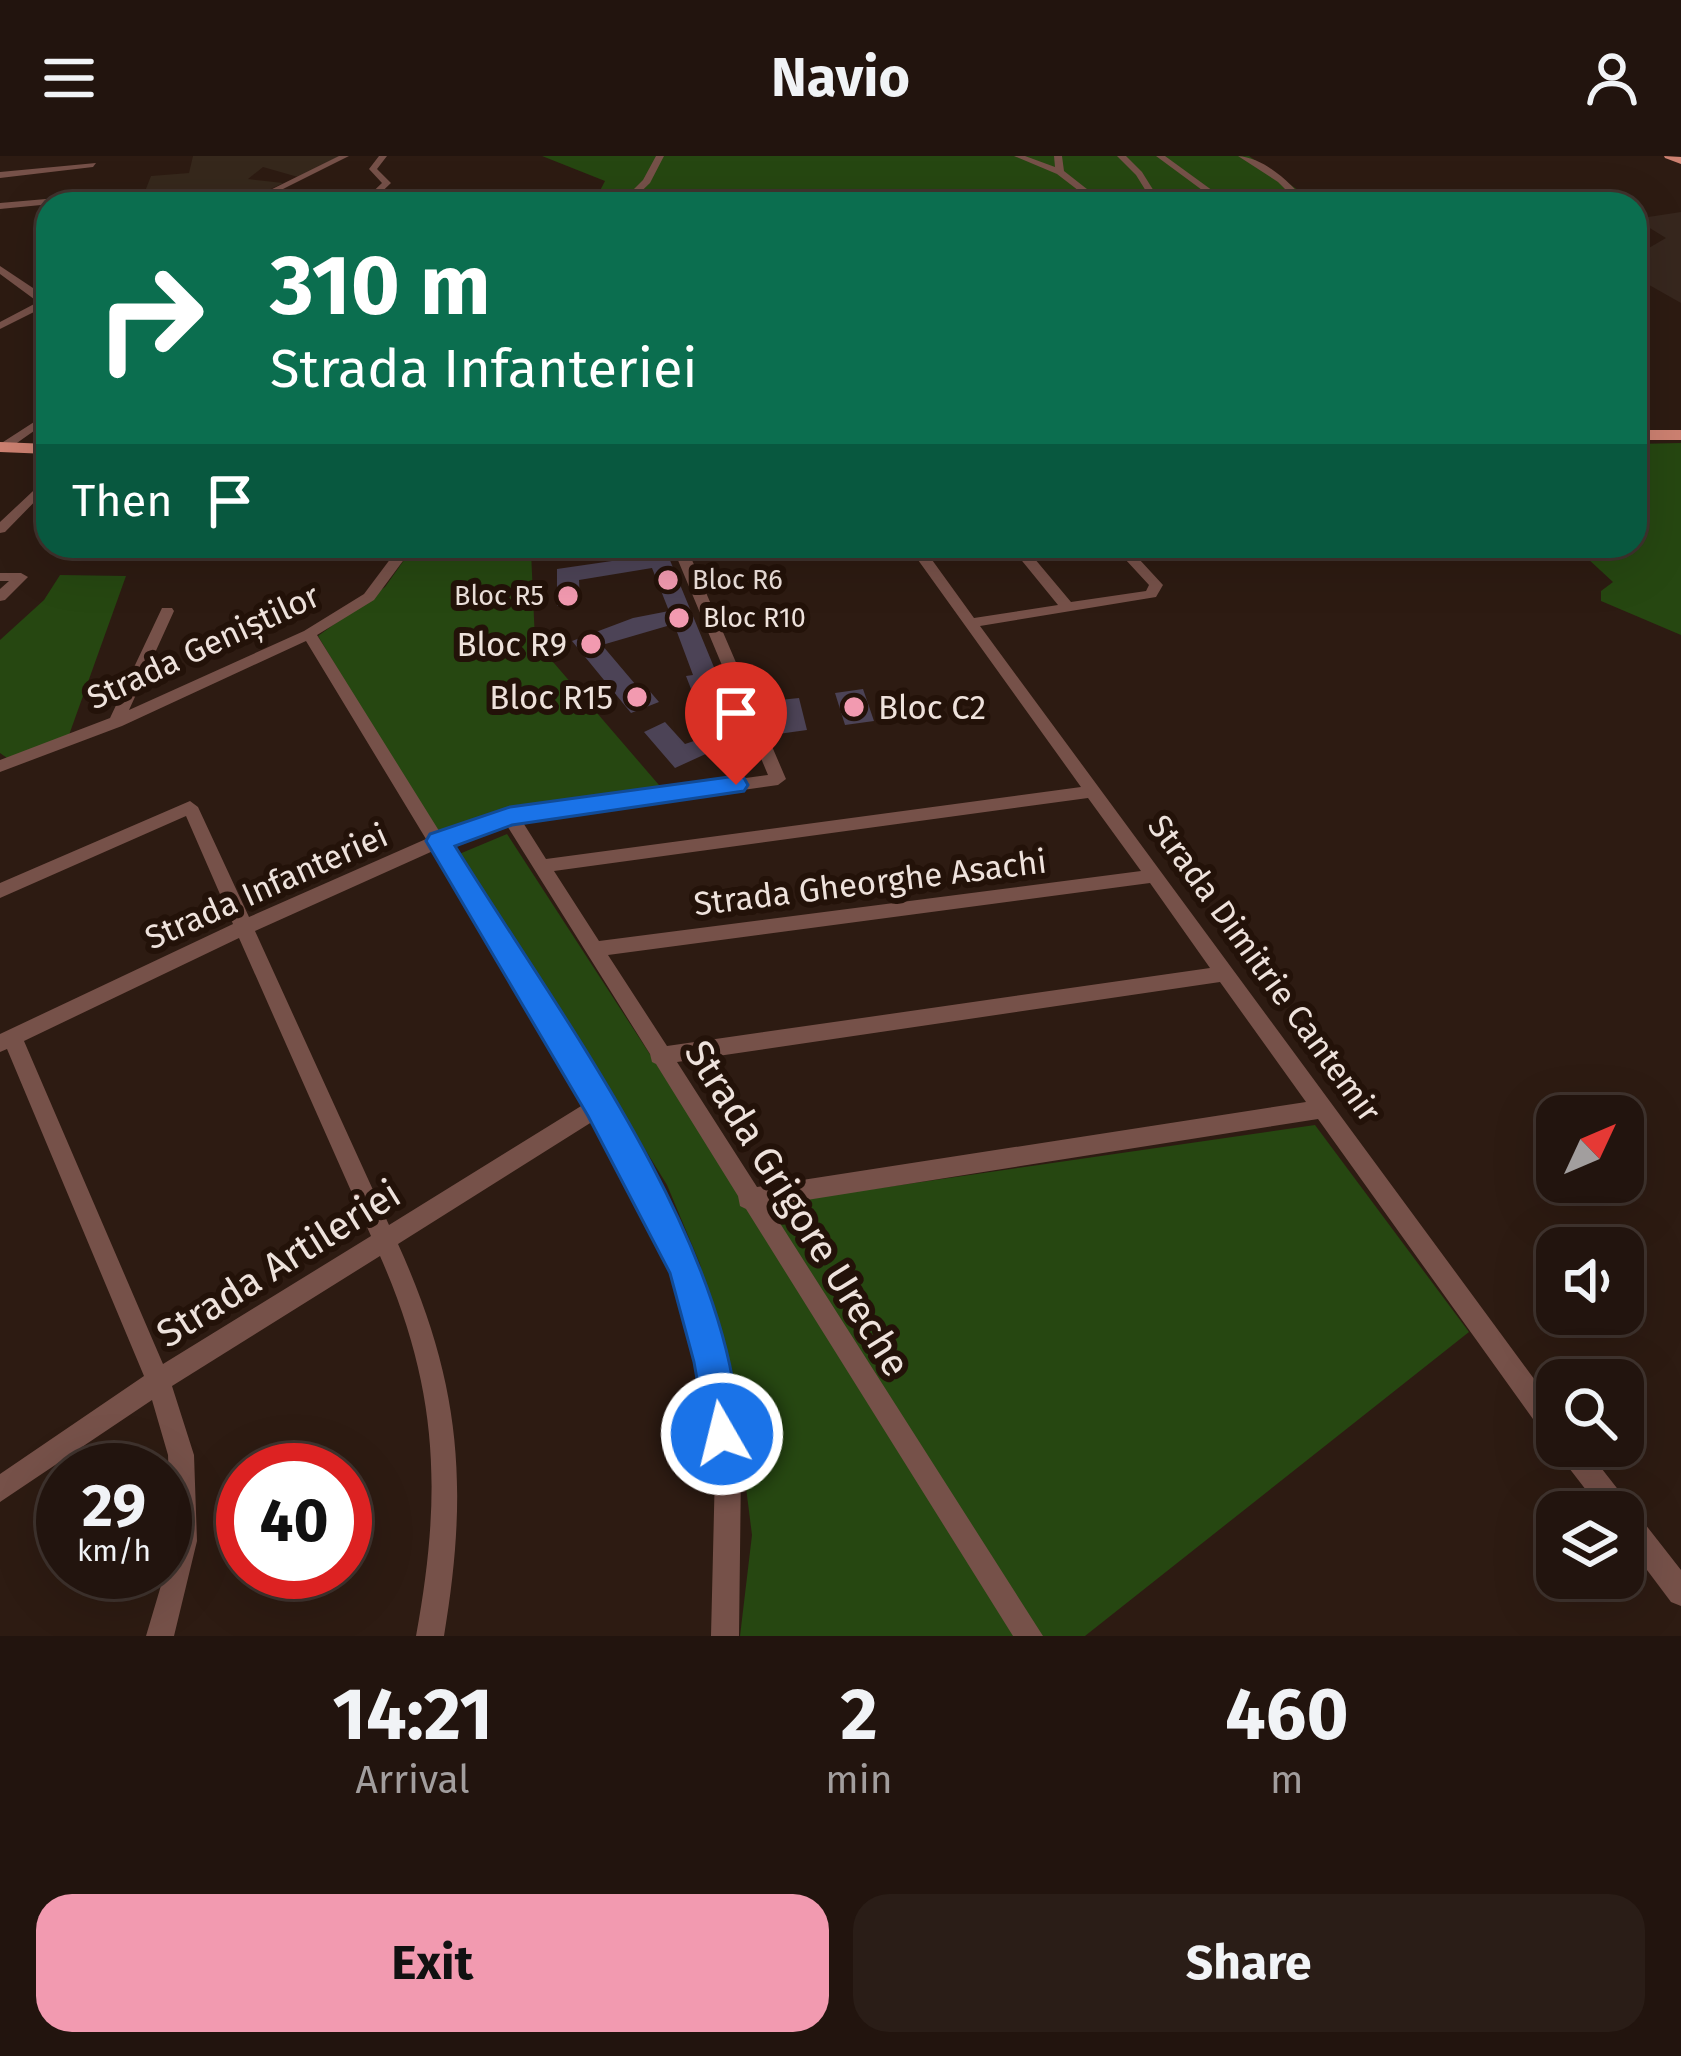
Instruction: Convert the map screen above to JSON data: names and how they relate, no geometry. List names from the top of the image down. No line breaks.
{"streets":{"street":["Strada Geniștilor","Strada Gheorghe Asachi","Strada Infanteriei","Strada Dimitrie Cantemir","Strada Grigore Ureche","Strada Artileriei"]},"crossings":[["Strada Gheorghe Asachi","Strada Dimitrie Cantemir"],["Strada Gheorghe Asachi","Strada Grigore Ureche"],["Strada Infanteriei","Strada Grigore Ureche"]],"places":["Bloc R6","Bloc R5","Bloc R10","Bloc R9","Bloc R15","Bloc C2"],"north":"top right","page":{"header":"Navio","turn":["310 m","Strada Infanteriei"],"then":"Then","speed":"29 km/h","limit":"40","eta":["14:21","Arrival","2","min","460","m"],"buttons":["Exit","Share"]}}
